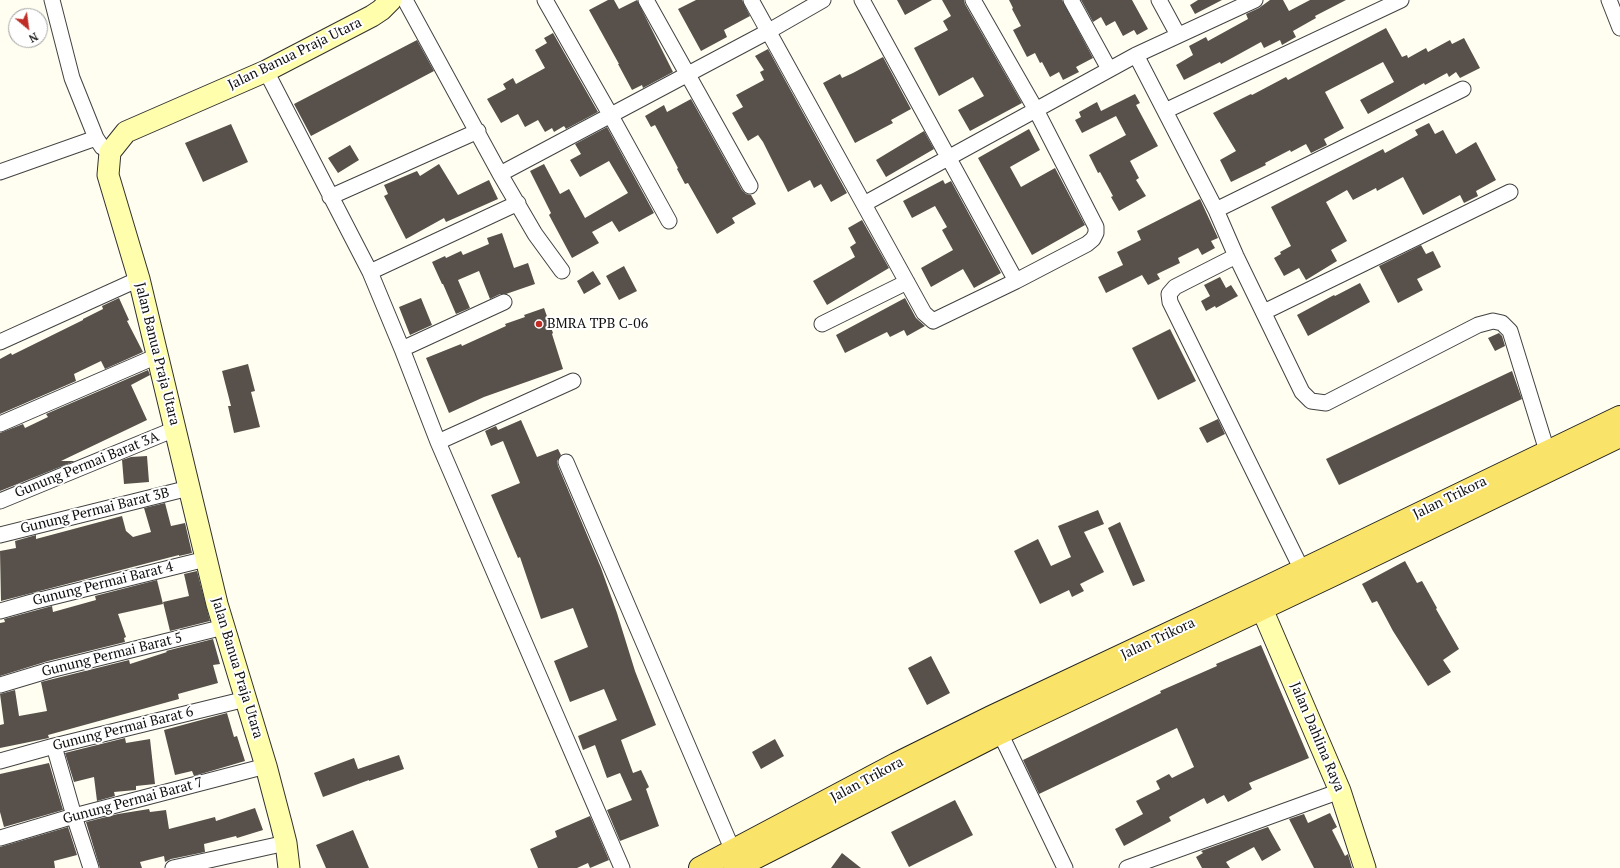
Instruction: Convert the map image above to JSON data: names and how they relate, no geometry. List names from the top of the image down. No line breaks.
{"streets":{"main road":["Jalan Trikora"],"street":["Jalan Banua Praja Utara","Gunung Permai Barat 3A","Gunung Permai Barat 3B","Gunung Permai Barat 4","Gunung Permai Barat 5","Gunung Permai Barat 6","Jalan Dahlina Raya","Gunung Permai Barat 7"]},"crossings":[["Jalan Banua Praja Utara","Gunung Permai Barat 3A"],["Jalan Banua Praja Utara","Gunung Permai Barat 3B"],["Jalan Banua Praja Utara","Gunung Permai Barat 4"],["Jalan Banua Praja Utara","Gunung Permai Barat 5"],["Jalan Banua Praja Utara","Gunung Permai Barat 6"],["Jalan Banua Praja Utara","Gunung Permai Barat 7"],["Jalan Trikora","Jalan Dahlina Raya"]],"places":["BMRA TPB C-06"],"north":"bottom right"}
